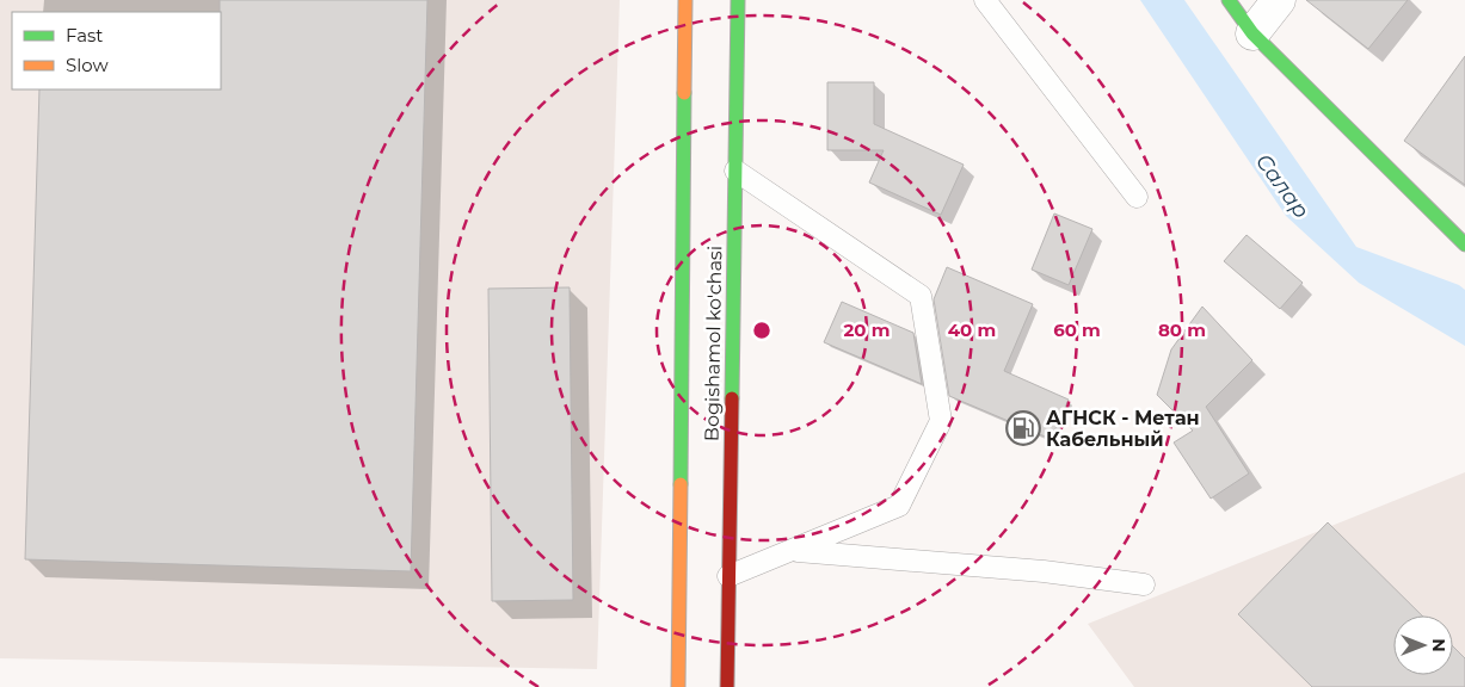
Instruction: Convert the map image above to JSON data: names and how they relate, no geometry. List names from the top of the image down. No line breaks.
{"streets":{"main road":["Bogishamol ko'chasi"]},"water":["Салар"],"places":{"fuel station":["АГНСК - Метан Кабельный"]},"legend":["Fast","Slow"],"north":"right","rings":["20 m","40 m","60 m","80 m"]}
